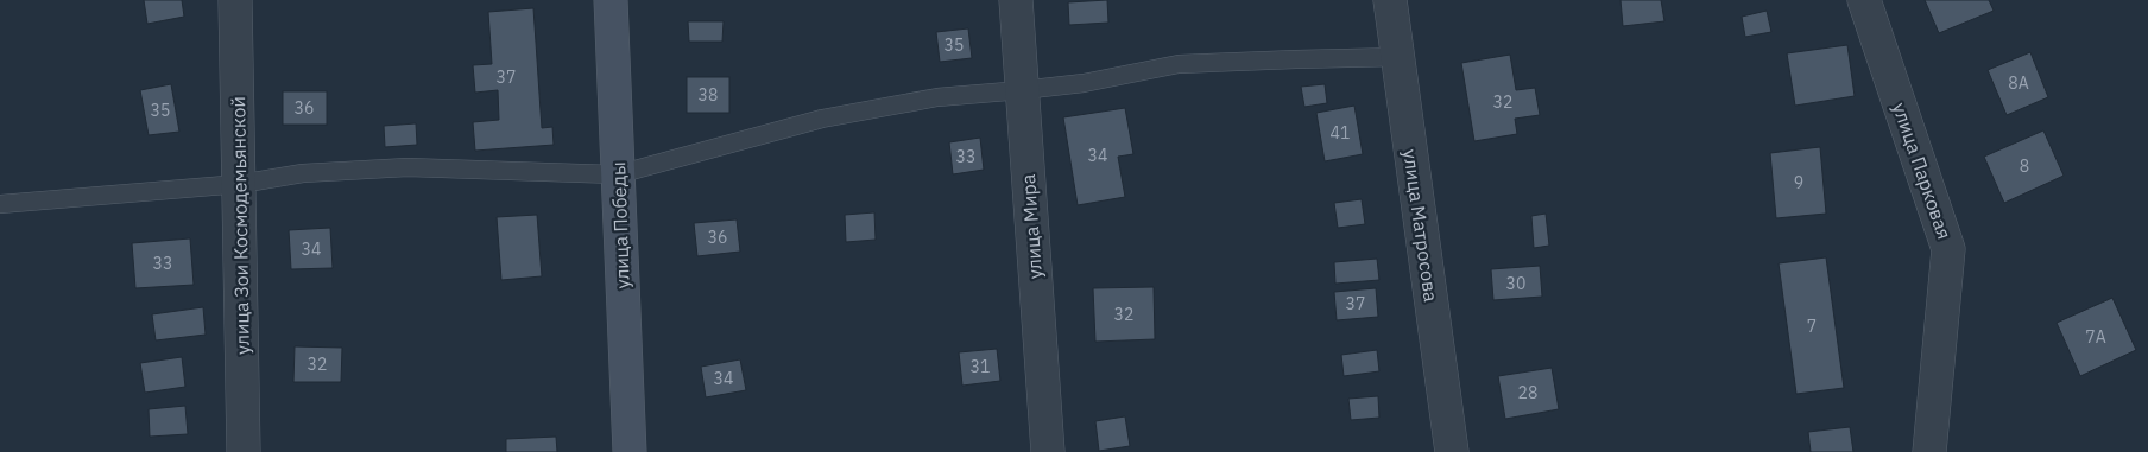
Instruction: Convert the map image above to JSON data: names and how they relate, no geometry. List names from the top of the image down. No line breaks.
{"streets":{"street":["улица Парковая","улица Зои Космодемьянской","улица Победы","улица Матросова","улица Мира"]},"house_numbers":["35","37","8А","38","32","36","35","41","34","33","8","9","36","34","33","30","37","32","7","7А","32","31","34","28"]}
